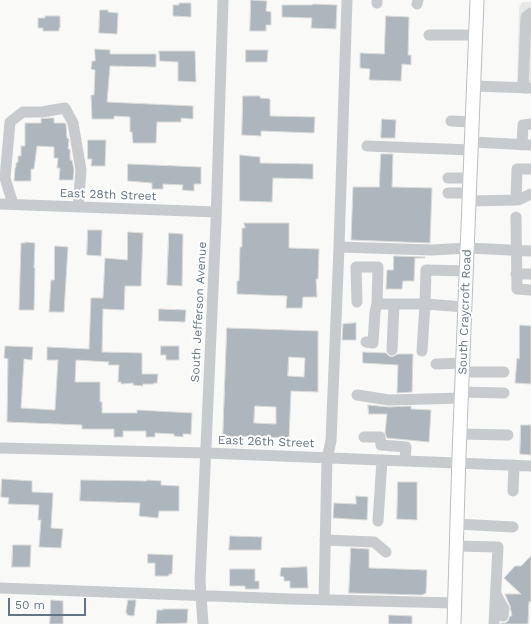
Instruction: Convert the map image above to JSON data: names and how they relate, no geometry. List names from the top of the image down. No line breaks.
{"streets":{"main road":["South Craycroft Road"],"street":["East 28th Street","South Jefferson Avenue","East 26th Street"]},"crossings":[["East 28th Street","South Jefferson Avenue"],["South Jefferson Avenue","East 26th Street"],["South Craycroft Road","East 26th Street"]],"scale_bar":"50 m"}
